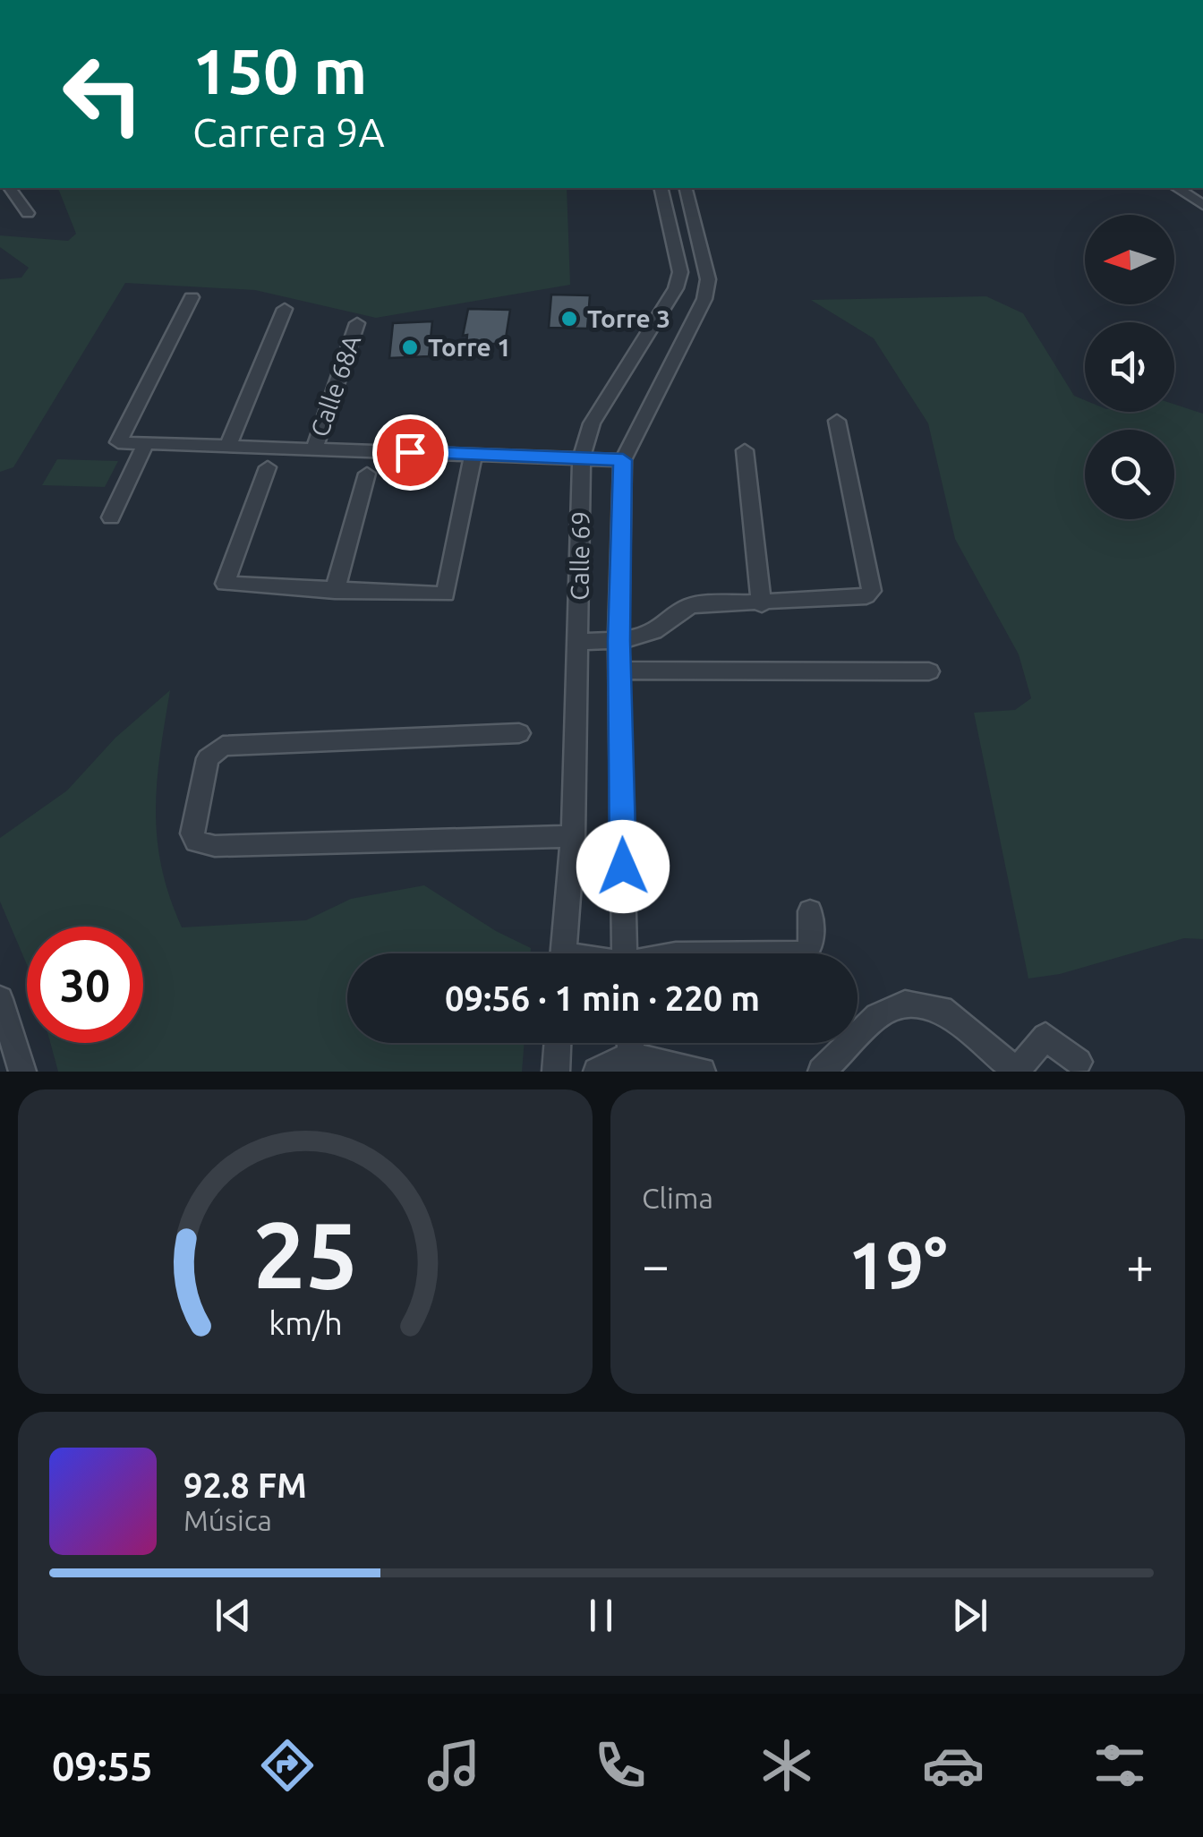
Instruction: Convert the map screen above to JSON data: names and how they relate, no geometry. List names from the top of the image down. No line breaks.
{"streets":{"street":["Calle 68A","Calle 69"]},"places":["Torre 3","Torre 1"],"north":"left","page":{"turn":["150 m","Carrera 9A"],"limit":"30","trip":"09:56 · 1 min · 220 m","tile":"Clima","heat":["−","19°","+"],"song":["92.8 FM","Música"],"tabs":"09:55","gauge":["25","km/h"]}}
